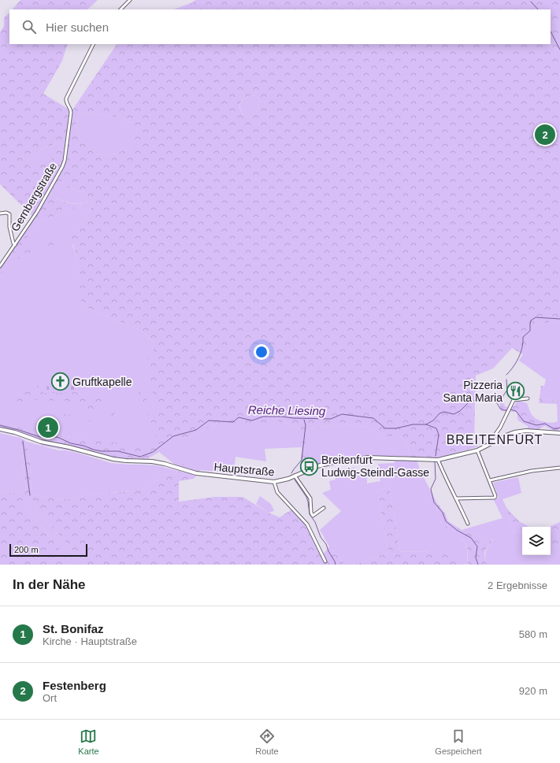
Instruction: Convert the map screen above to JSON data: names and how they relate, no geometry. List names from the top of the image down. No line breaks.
{"streets":{"main road":["Hauptstraße"],"street":["Gernbergstraße"]},"districts":["BREITENFURT"],"water":["Reiche Liesing"],"places":{"church":["Gruftkapelle"],"restaurant":["Pizzeria Santa Maria"],"bus stop":["Breitenfurt Ludwig-Steindl-Gasse"]},"scale_bar":"200 m","page":{"search":"Hier suchen","pins":["2","1"],"scale":"200 m","heading":["In der Nähe","2 Ergebnisse"],"list":[{"mark":"1","name":"St. Bonifaz","note":"Kirche · Hauptstraße","value":"580 m"},{"mark":"2","name":"Festenberg","note":"Ort","value":"920 m"}],"nav":["Karte","Route","Gespeichert"]}}
